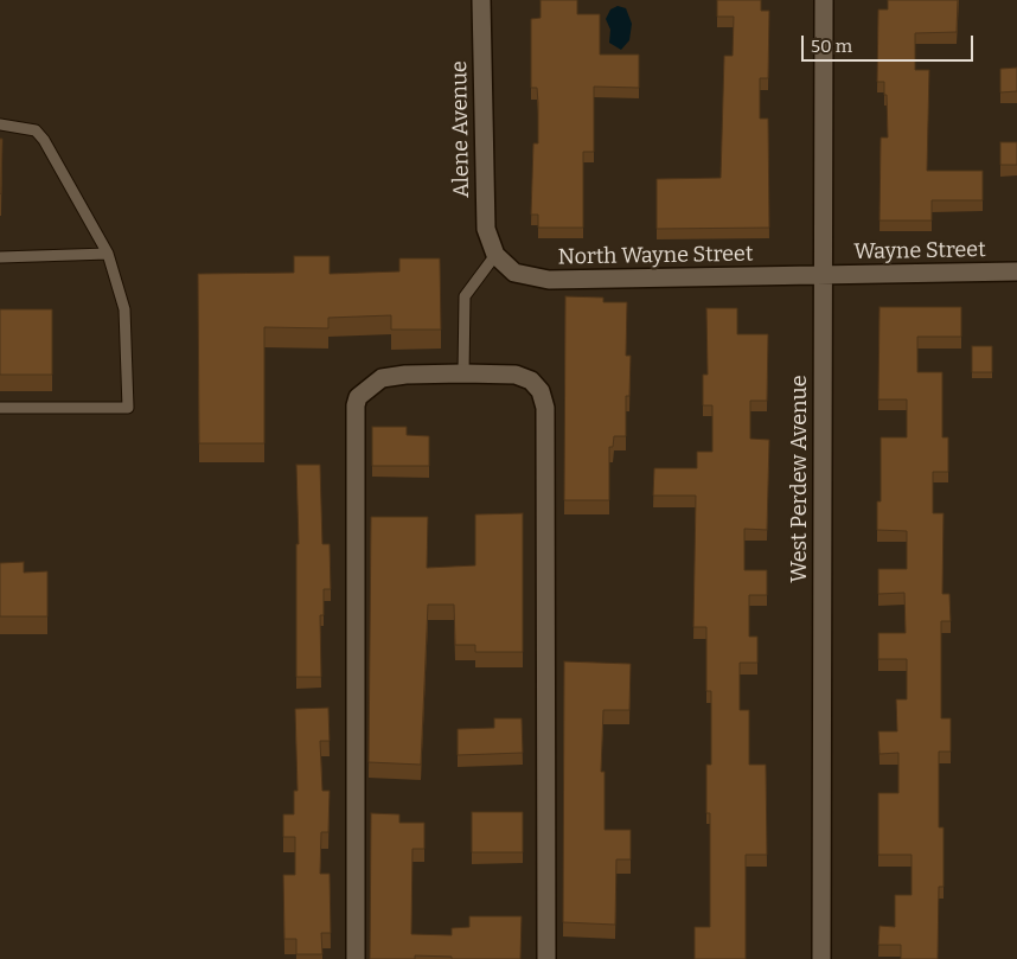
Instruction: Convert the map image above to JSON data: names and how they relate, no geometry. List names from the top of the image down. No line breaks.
{"streets":{"street":["Alene Avenue","Wayne Street","North Wayne Street","West Perdew Avenue"]},"crossings":[["Alene Avenue","North Wayne Street"],["Wayne Street","North Wayne Street"],["Wayne Street","West Perdew Avenue"],["North Wayne Street","West Perdew Avenue"]],"scale_bar":"50 m"}
